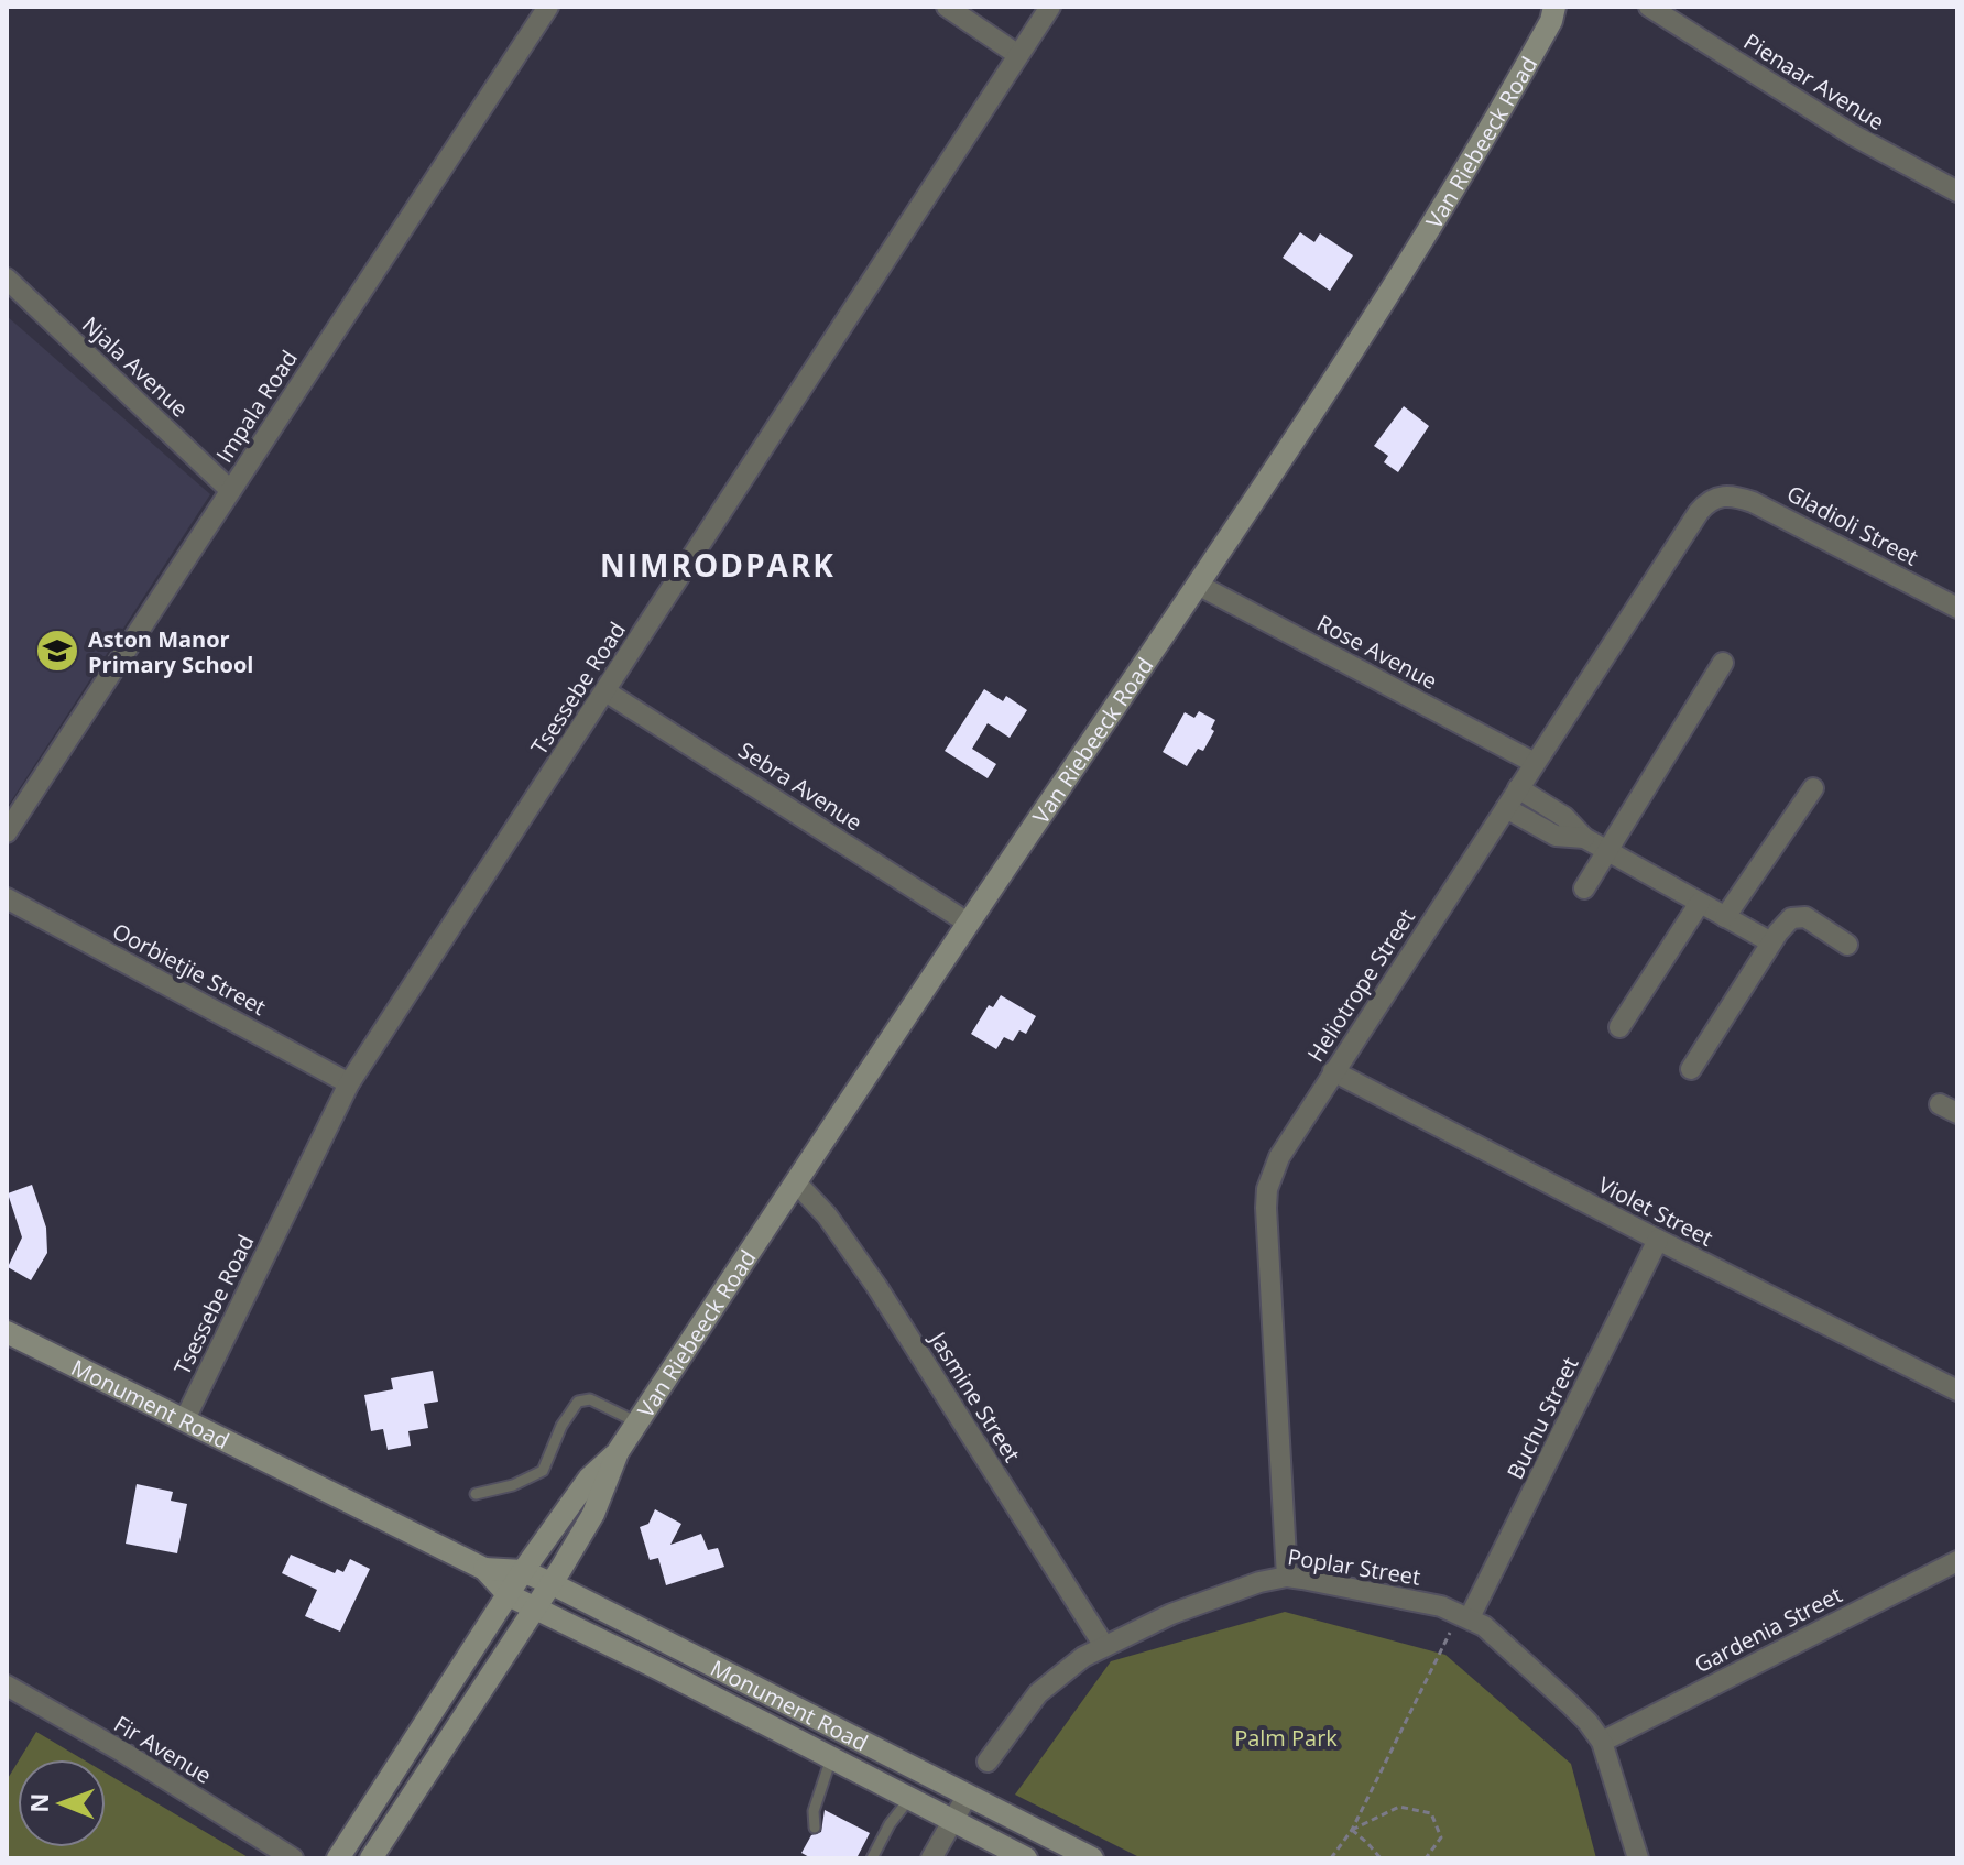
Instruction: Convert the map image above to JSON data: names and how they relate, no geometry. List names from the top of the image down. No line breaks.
{"streets":{"street":["Pienaar Avenue","Van Riebeeck Road","Njala Avenue","Impala Road","Gladioli Street","Rose Avenue","Tsessebe Road","Sebra Avenue","Oorbietjie Street","Heliotrope Street","Violet Street","Jasmine Street","Monument Road","Buchu Street","Poplar Street","Gardenia Street","Fir Avenue"]},"crossings":[["Van Riebeeck Road","Rose Avenue"],["Van Riebeeck Road","Sebra Avenue"],["Van Riebeeck Road","Jasmine Street"],["Van Riebeeck Road","Monument Road"],["Njala Avenue","Impala Road"],["Gladioli Street","Heliotrope Street"],["Rose Avenue","Heliotrope Street"],["Tsessebe Road","Sebra Avenue"],["Tsessebe Road","Oorbietjie Street"],["Tsessebe Road","Monument Road"],["Heliotrope Street","Violet Street"],["Heliotrope Street","Poplar Street"],["Violet Street","Buchu Street"],["Jasmine Street","Poplar Street"],["Buchu Street","Poplar Street"],["Poplar Street","Gardenia Street"]],"districts":["NIMRODPARK"],"parks":["Palm Park"],"places":{"school or university":["Aston Manor Primary School"]},"north":"left"}
